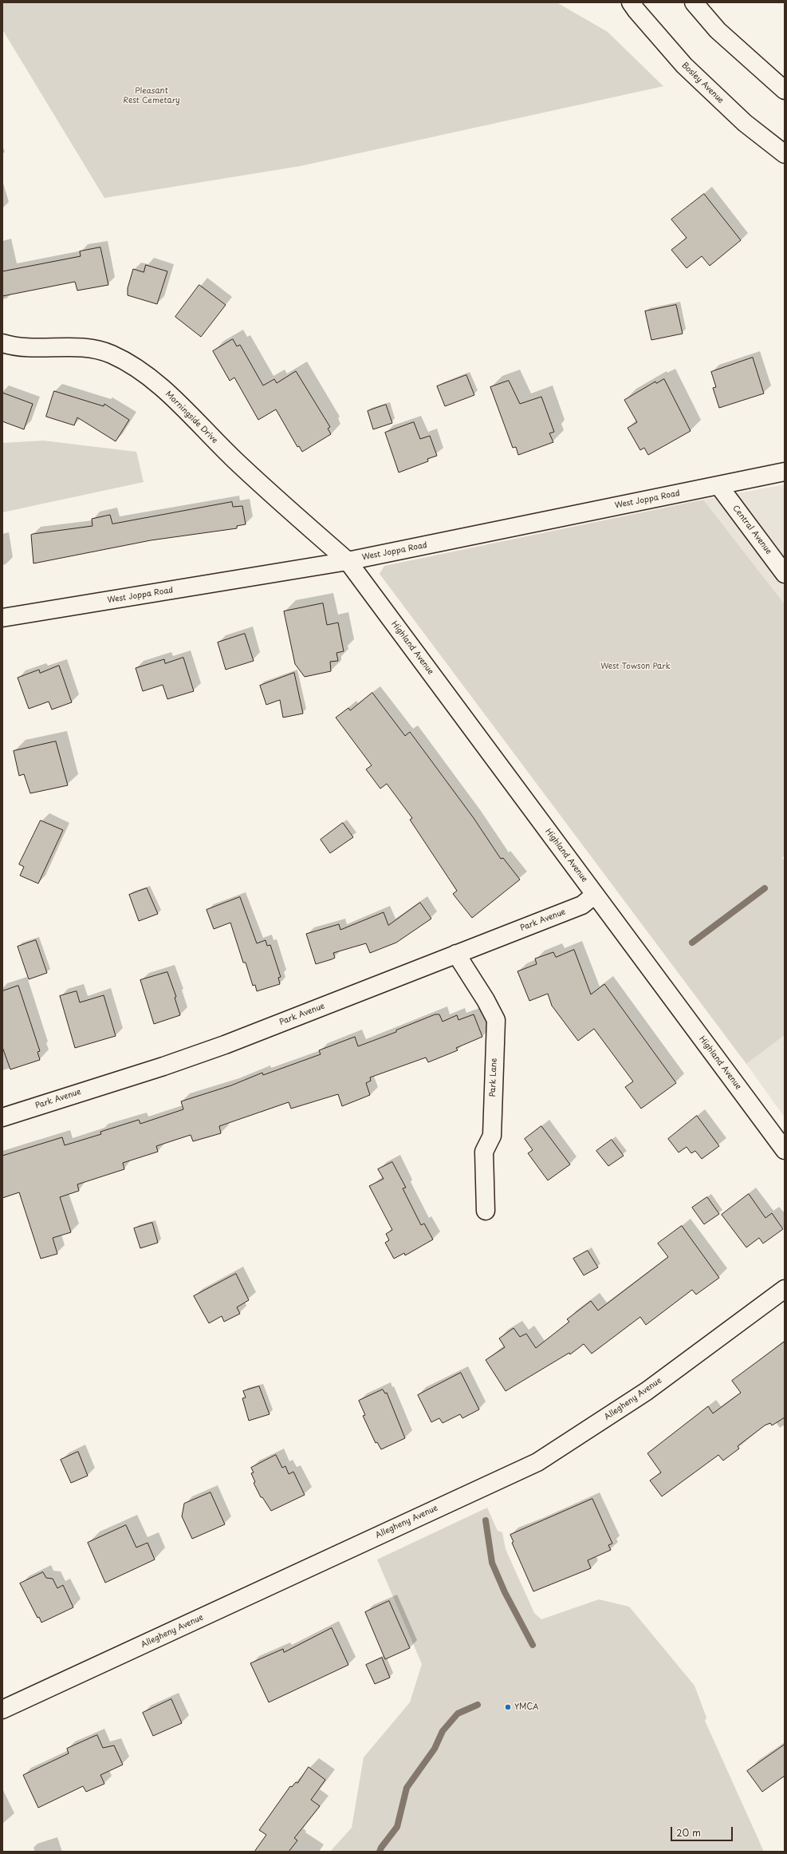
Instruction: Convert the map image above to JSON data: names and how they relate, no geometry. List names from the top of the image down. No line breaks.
{"streets":{"street":["Bosley Avenue","Morningside Drive","West Joppa Road","Central Avenue","Highland Avenue","Park Avenue","Park Lane","Allegheny Avenue"]},"crossings":[["Morningside Drive","West Joppa Road"],["Morningside Drive","Highland Avenue"],["West Joppa Road","Central Avenue"],["West Joppa Road","Highland Avenue"],["Highland Avenue","Park Avenue"],["Park Avenue","Park Lane"]],"parks":["Pleasant Rest Cemetary","West Towson Park"],"places":["YMCA"],"scale_bar":"20 m"}
